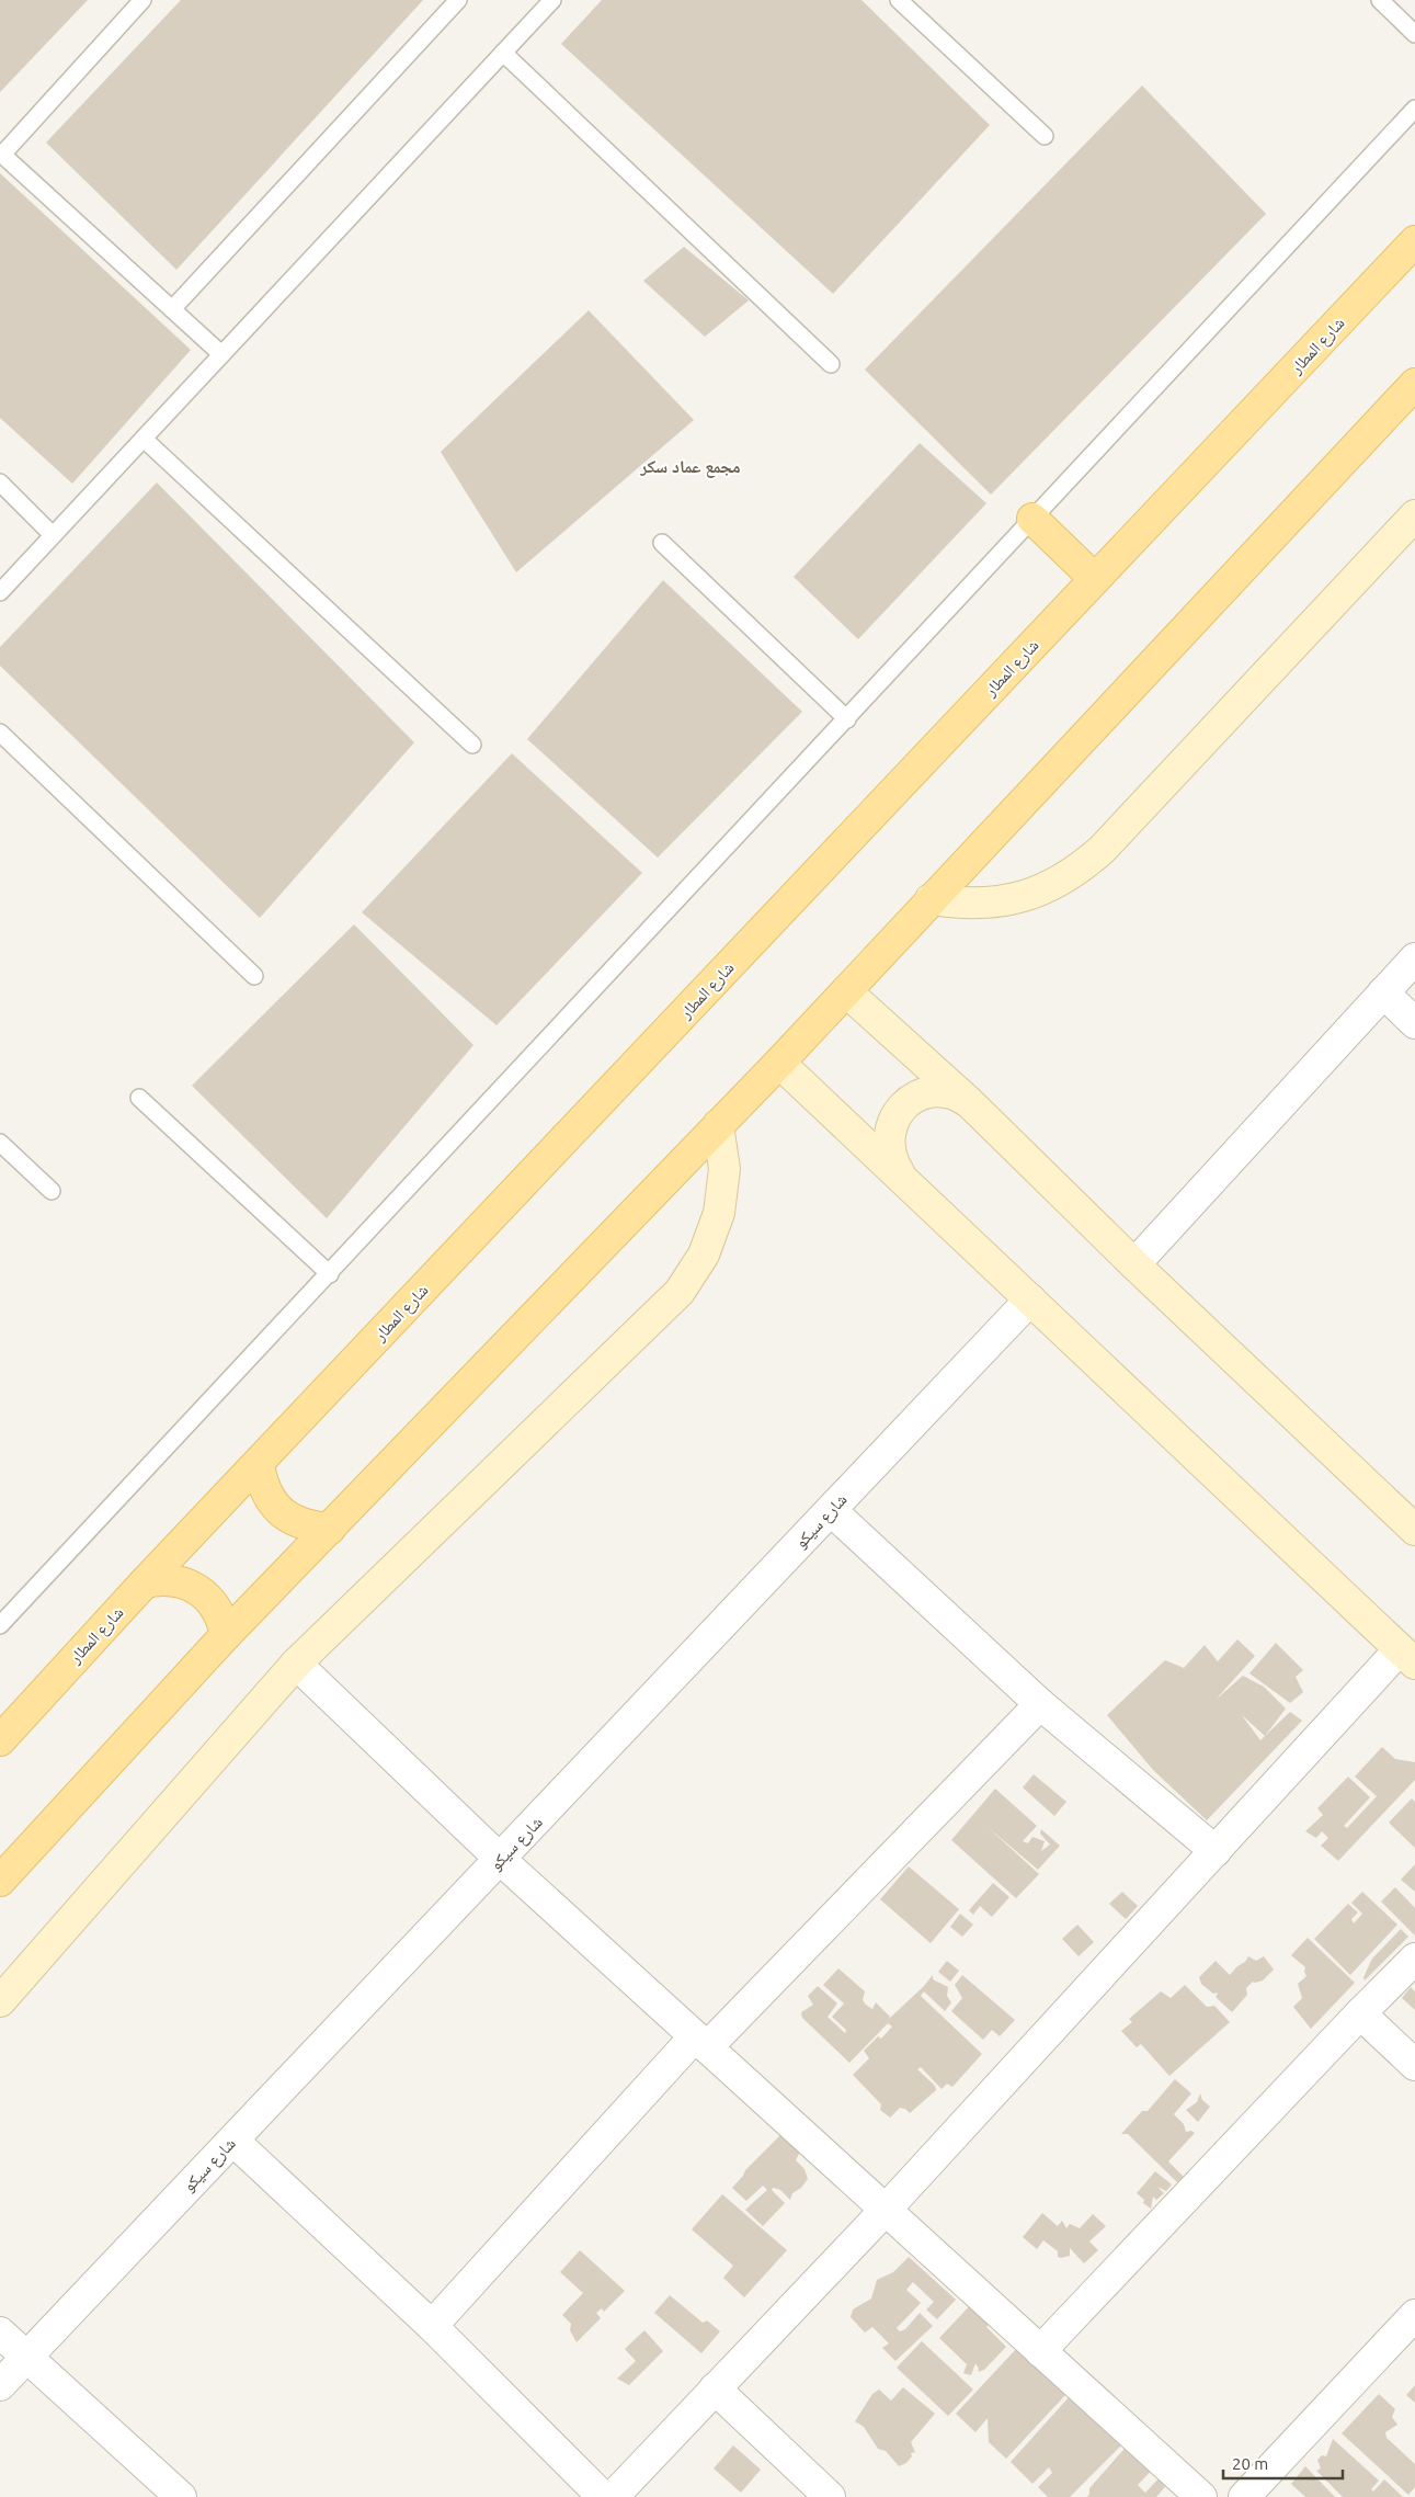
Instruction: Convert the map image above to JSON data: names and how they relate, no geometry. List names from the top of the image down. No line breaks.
{"streets":{"main road":["شارع المطار"],"street":["شارع سيكو"]},"districts":["مجمع عماد سكر"],"scale_bar":"20 m"}
